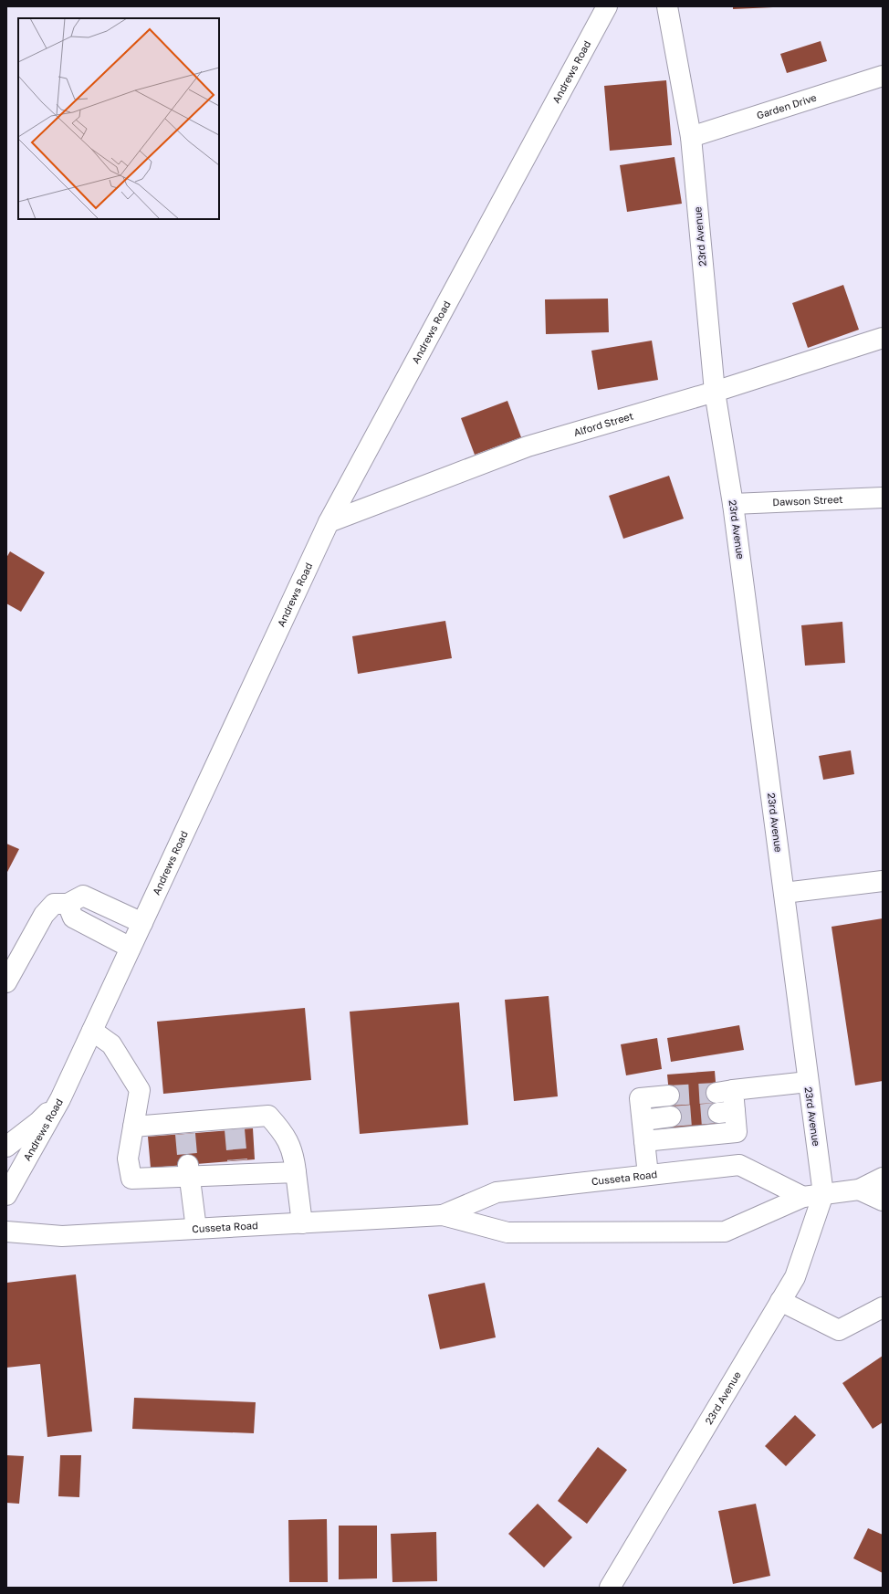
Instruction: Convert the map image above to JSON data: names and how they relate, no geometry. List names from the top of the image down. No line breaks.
{"streets":{"street":["Andrews Road","Garden Drive","23rd Avenue","Alford Street","Dawson Street","Cusseta Road"]},"crossings":[["Andrews Road","Alford Street"],["Garden Drive","23rd Avenue"],["23rd Avenue","Alford Street"],["23rd Avenue","Dawson Street"],["23rd Avenue","Cusseta Road"]]}
